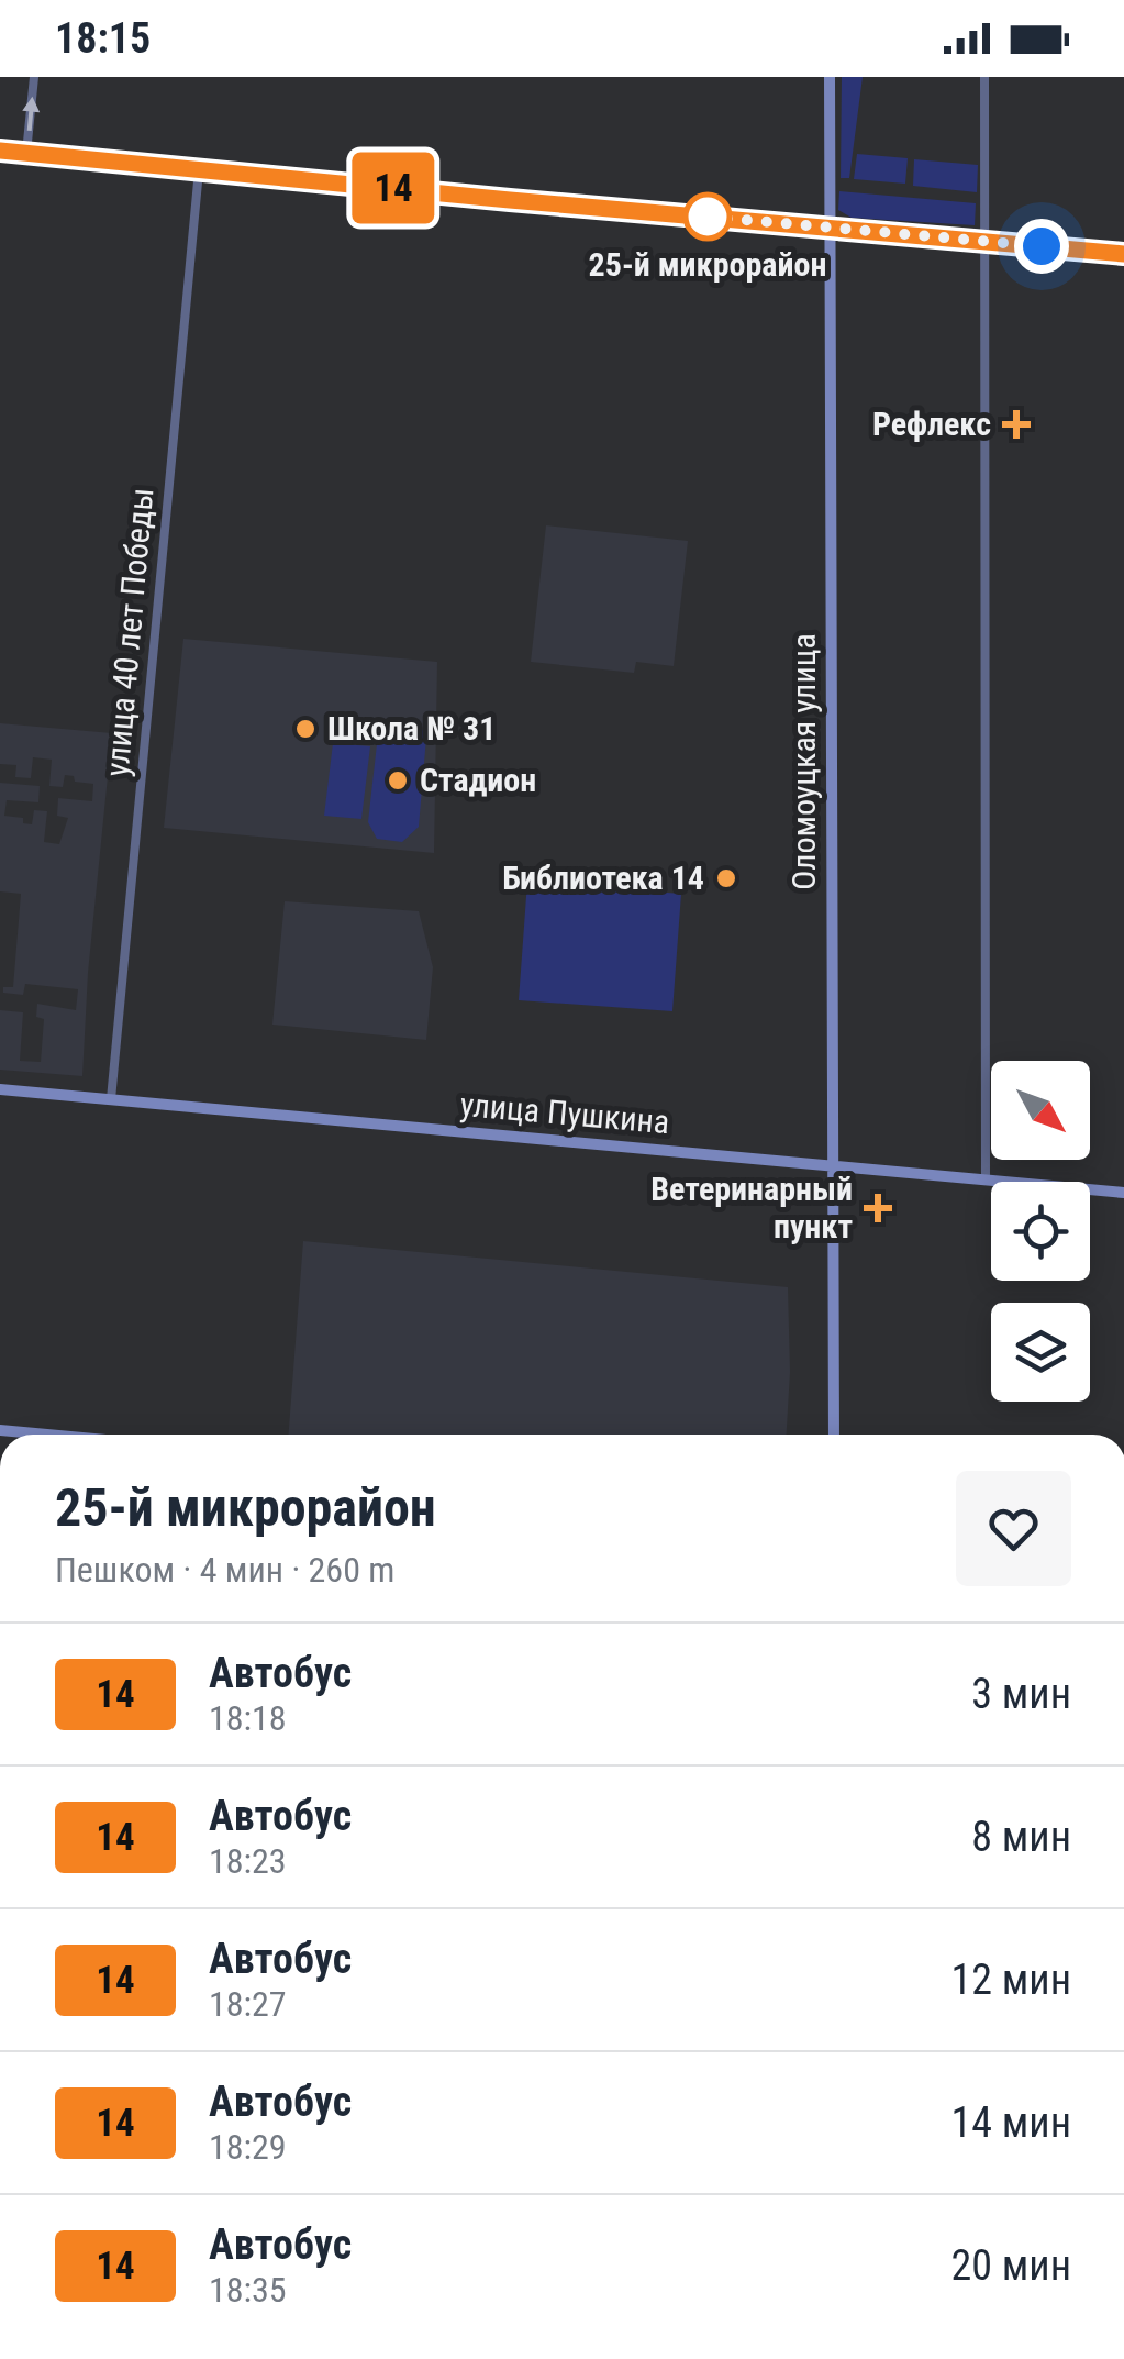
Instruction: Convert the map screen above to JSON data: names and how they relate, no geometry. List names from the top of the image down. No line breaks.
{"streets":{"street":["улица 40 лет Победы","Оломоуцкая улица","улица Пушкина"]},"crossings":[["улица 40 лет Победы","улица Пушкина"],["Оломоуцкая улица","улица Пушкина"]],"places":{"other":["25-й микрорайон","Школа № 31","Стадион","Библиотека 14"],"health":["Рефлекс","Ветеринарный пункт"]},"lines":["bus line 14"],"north":"bottom right","page":{"status":"18:15","on_map":"14","heading":["25-й микрорайон","Пешком · 4 мин · 260 m"],"list":[{"mark":"14","name":"Автобус","note":"18:18","value":"3 мин"},{"mark":"14","name":"Автобус","note":"18:23","value":"8 мин"},{"mark":"14","name":"Автобус","note":"18:27","value":"12 мин"},{"mark":"14","name":"Автобус","note":"18:29","value":"14 мин"},{"mark":"14","name":"Автобус","note":"18:35","value":"20 мин"}]}}
